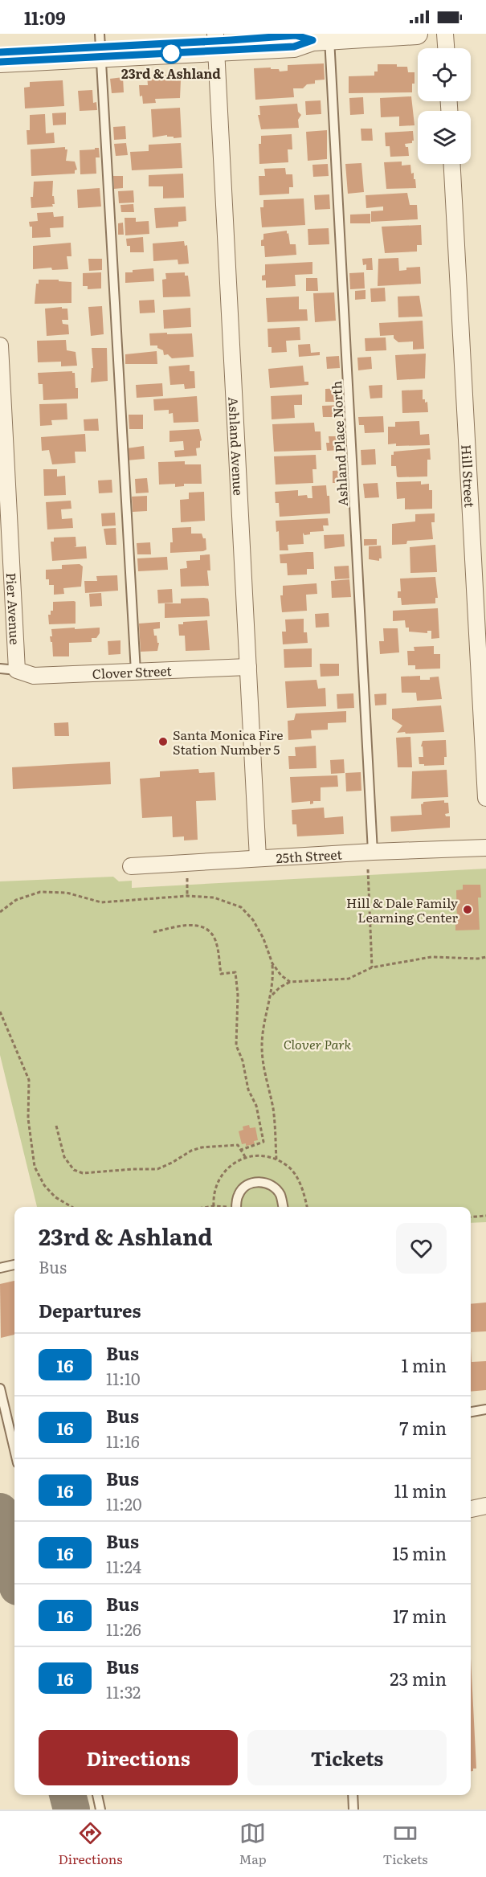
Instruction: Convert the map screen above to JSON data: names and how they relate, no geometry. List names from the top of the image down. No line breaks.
{"streets":{"street":["Ashland Avenue","Hill Street","Pier Avenue","Clover Street","25th Street"],"lane":["Ashland Place North"]},"crossings":[["Ashland Place North","25th Street"],["Ashland Avenue","Clover Street"],["Ashland Avenue","25th Street"],["Pier Avenue","Clover Street"]],"parks":["Clover Park"],"places":["23rd & Ashland","Santa Monica Fire Station Number 5","Hill & Dale Family Learning Center"],"lines":["bus line 16"],"page":{"status":"11:09","heading":[["23rd & Ashland","Bus"],"Departures"],"list":[{"mark":"16","name":"Bus","note":"11:10","value":"1 min"},{"mark":"16","name":"Bus","note":"11:16","value":"7 min"},{"mark":"16","name":"Bus","note":"11:20","value":"11 min"},{"mark":"16","name":"Bus","note":"11:24","value":"15 min"},{"mark":"16","name":"Bus","note":"11:26","value":"17 min"},{"mark":"16","name":"Bus","note":"11:32","value":"23 min"}],"buttons":["Directions","Tickets"],"tabs":["Directions","Map","Tickets"]}}
